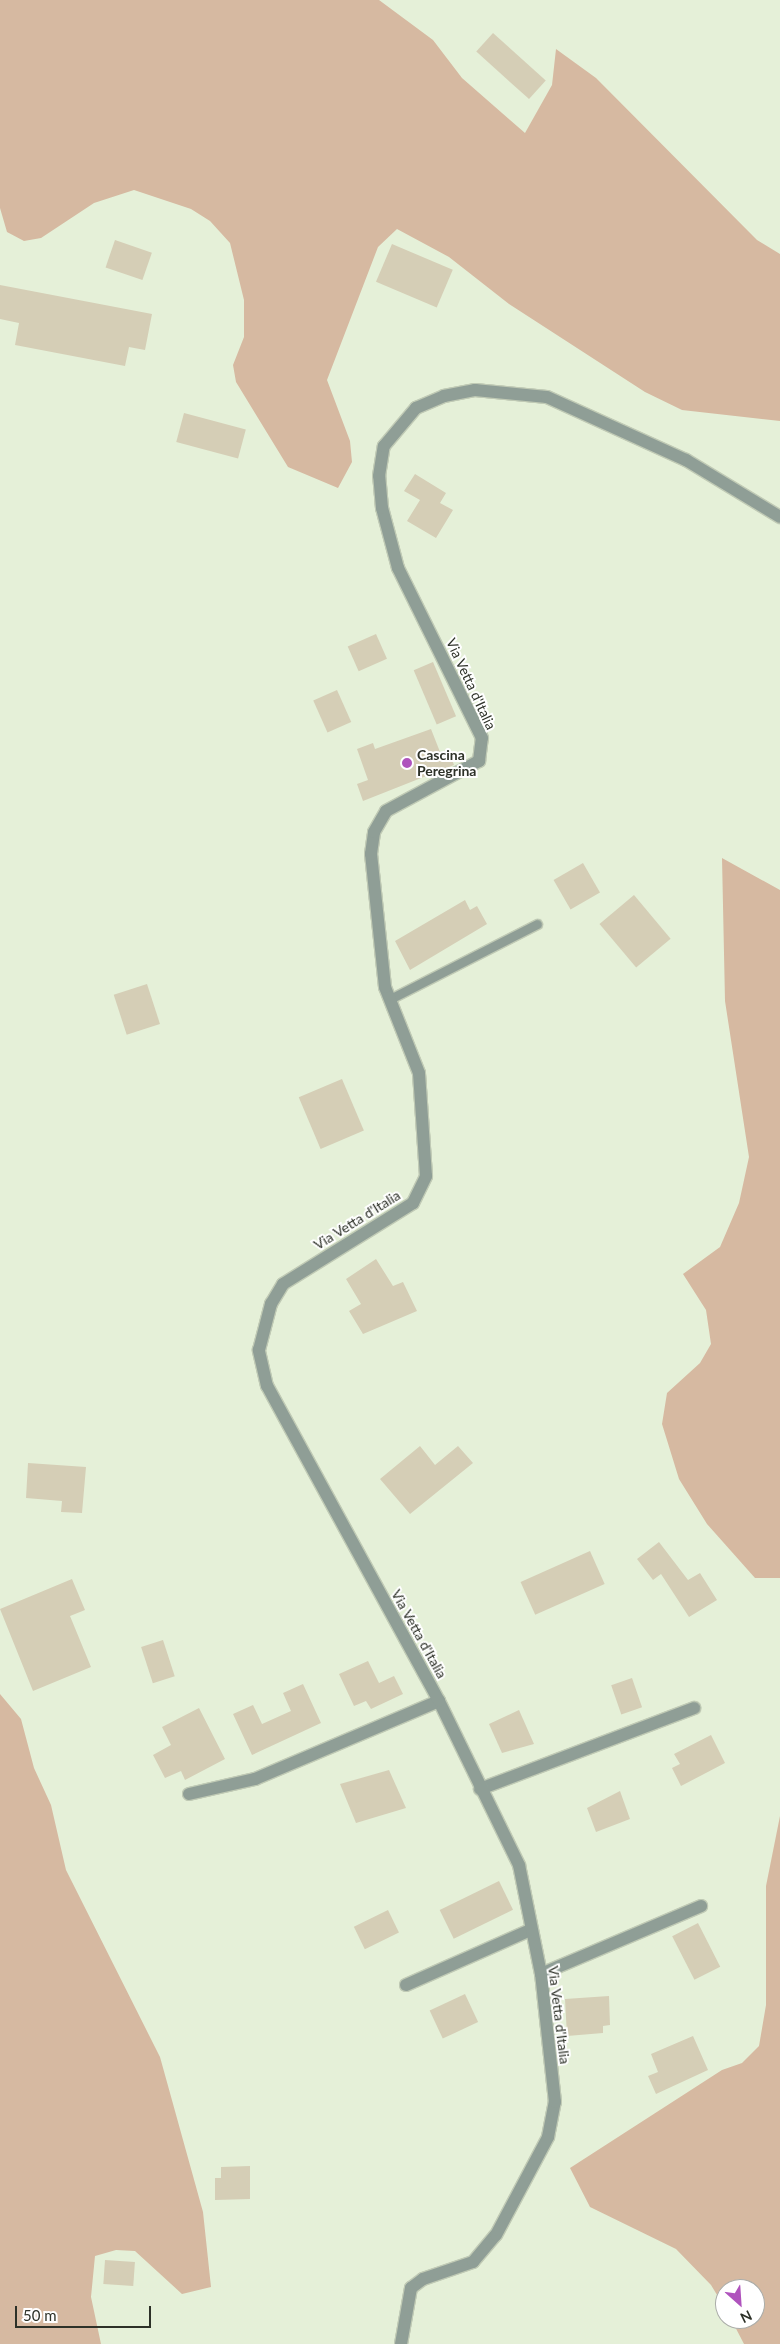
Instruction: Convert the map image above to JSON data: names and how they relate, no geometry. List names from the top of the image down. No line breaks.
{"streets":{"street":["Via Vetta d'Italia"]},"places":["Cascina Peregrina"],"scale_bar":"50 m","north":"bottom right"}
